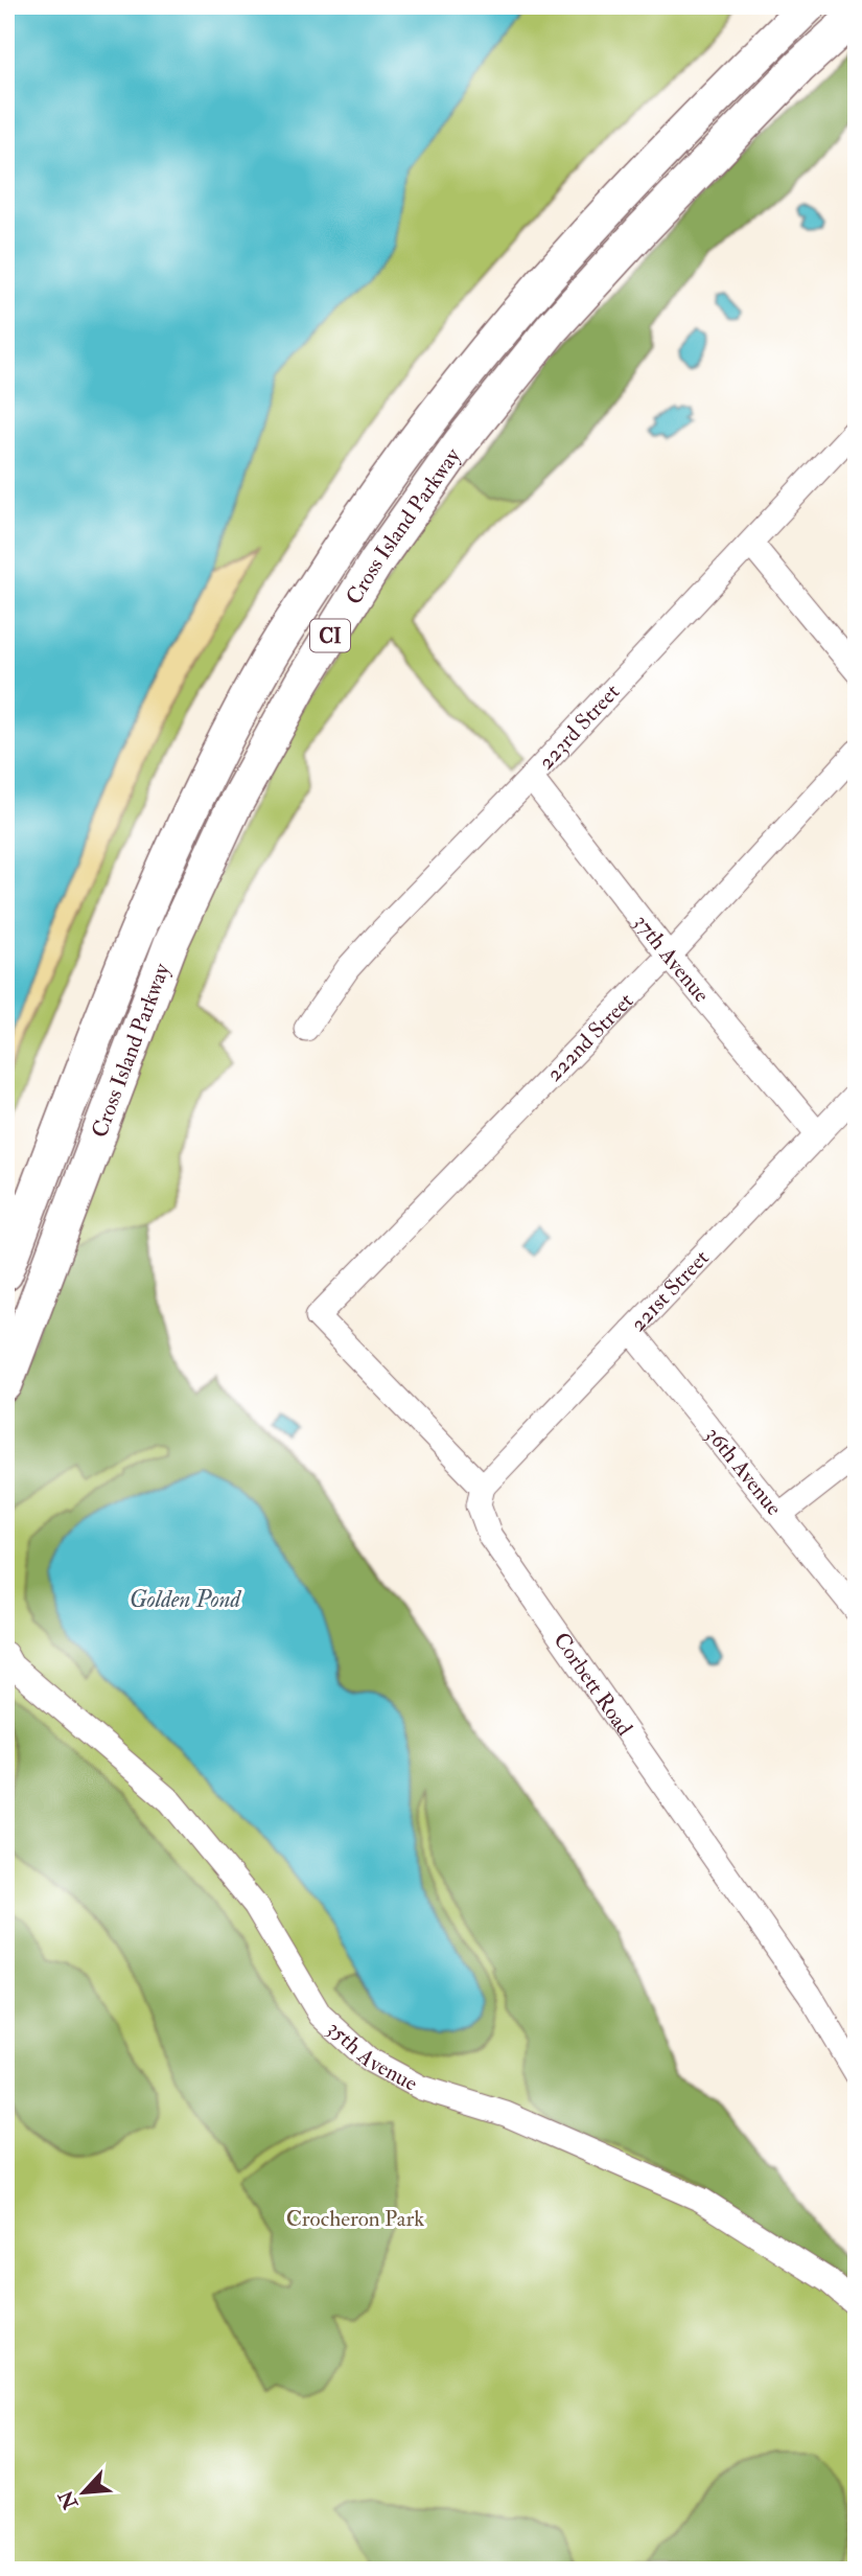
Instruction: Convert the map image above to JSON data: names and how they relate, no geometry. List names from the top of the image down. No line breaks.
{"streets":{"highway":["Cross Island Parkway","CI"],"street":["223rd Street","37th Avenue","222nd Street","221st Street","36th Avenue","Corbett Road","35th Avenue"]},"crossings":[["223rd Street","37th Avenue"],["37th Avenue","222nd Street"],["37th Avenue","221st Street"],["222nd Street","221st Street"],["222nd Street","Corbett Road"],["221st Street","36th Avenue"],["221st Street","Corbett Road"]],"water":["Golden Pond"],"parks":["Crocheron Park"],"north":"bottom left"}
